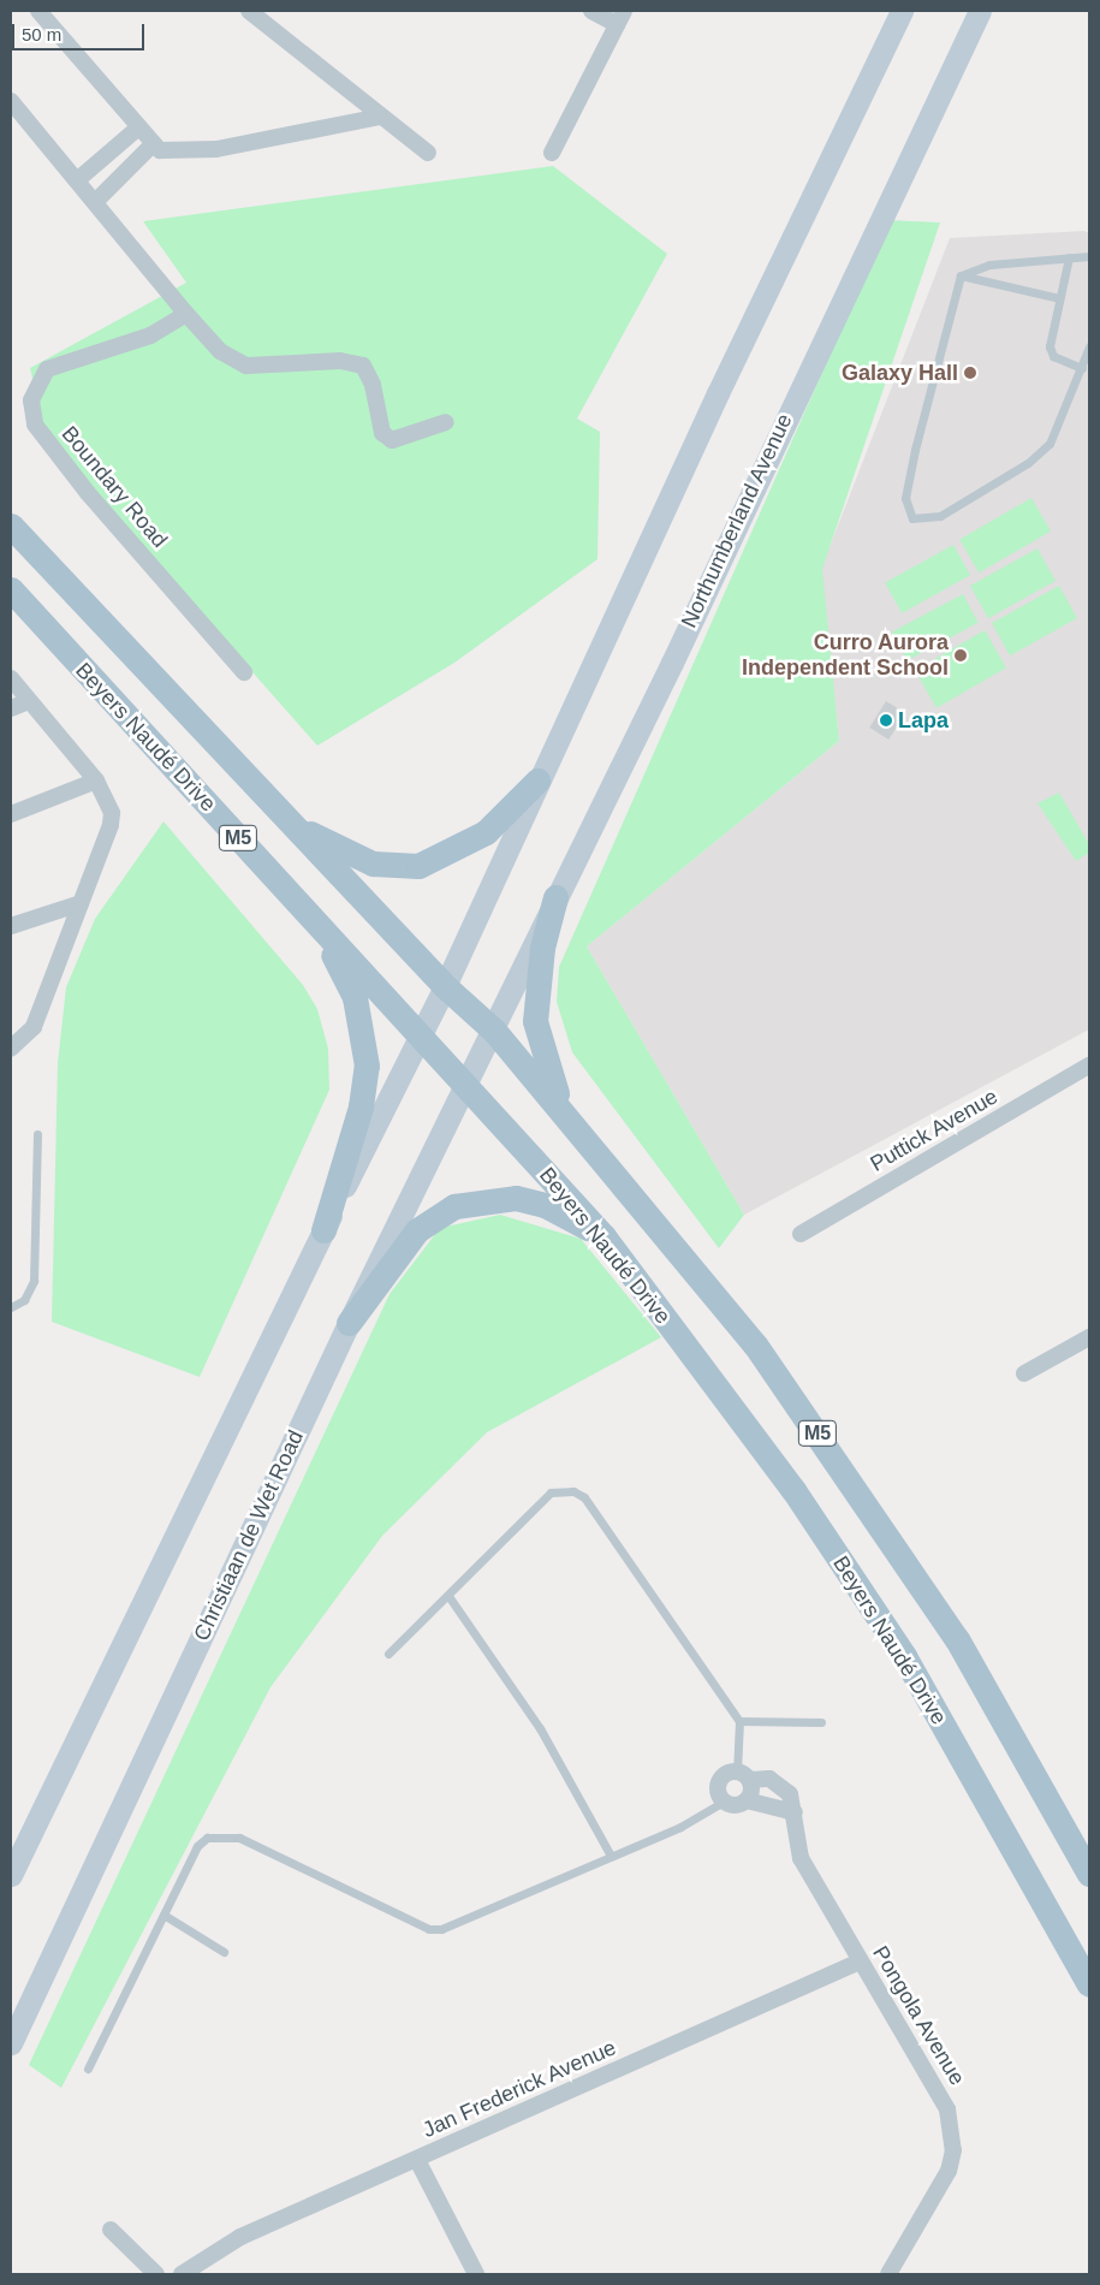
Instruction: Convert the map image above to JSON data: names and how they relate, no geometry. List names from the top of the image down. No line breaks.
{"streets":{"main road":["Northumberland Avenue","Beyers Naudé Drive","M5","Christiaan de Wet Road"],"street":["Boundary Road","Puttick Avenue","Pongola Avenue","Jan Frederick Avenue"]},"crossings":[["Northumberland Avenue","M5"],["Northumberland Avenue","Christiaan de Wet Road"],["Beyers Naudé Drive","Christiaan de Wet Road"],["M5","Christiaan de Wet Road"],["Pongola Avenue","Jan Frederick Avenue"]],"places":["Galaxy Hall","Curro Aurora Independent School","Lapa"],"scale_bar":"50 m"}
